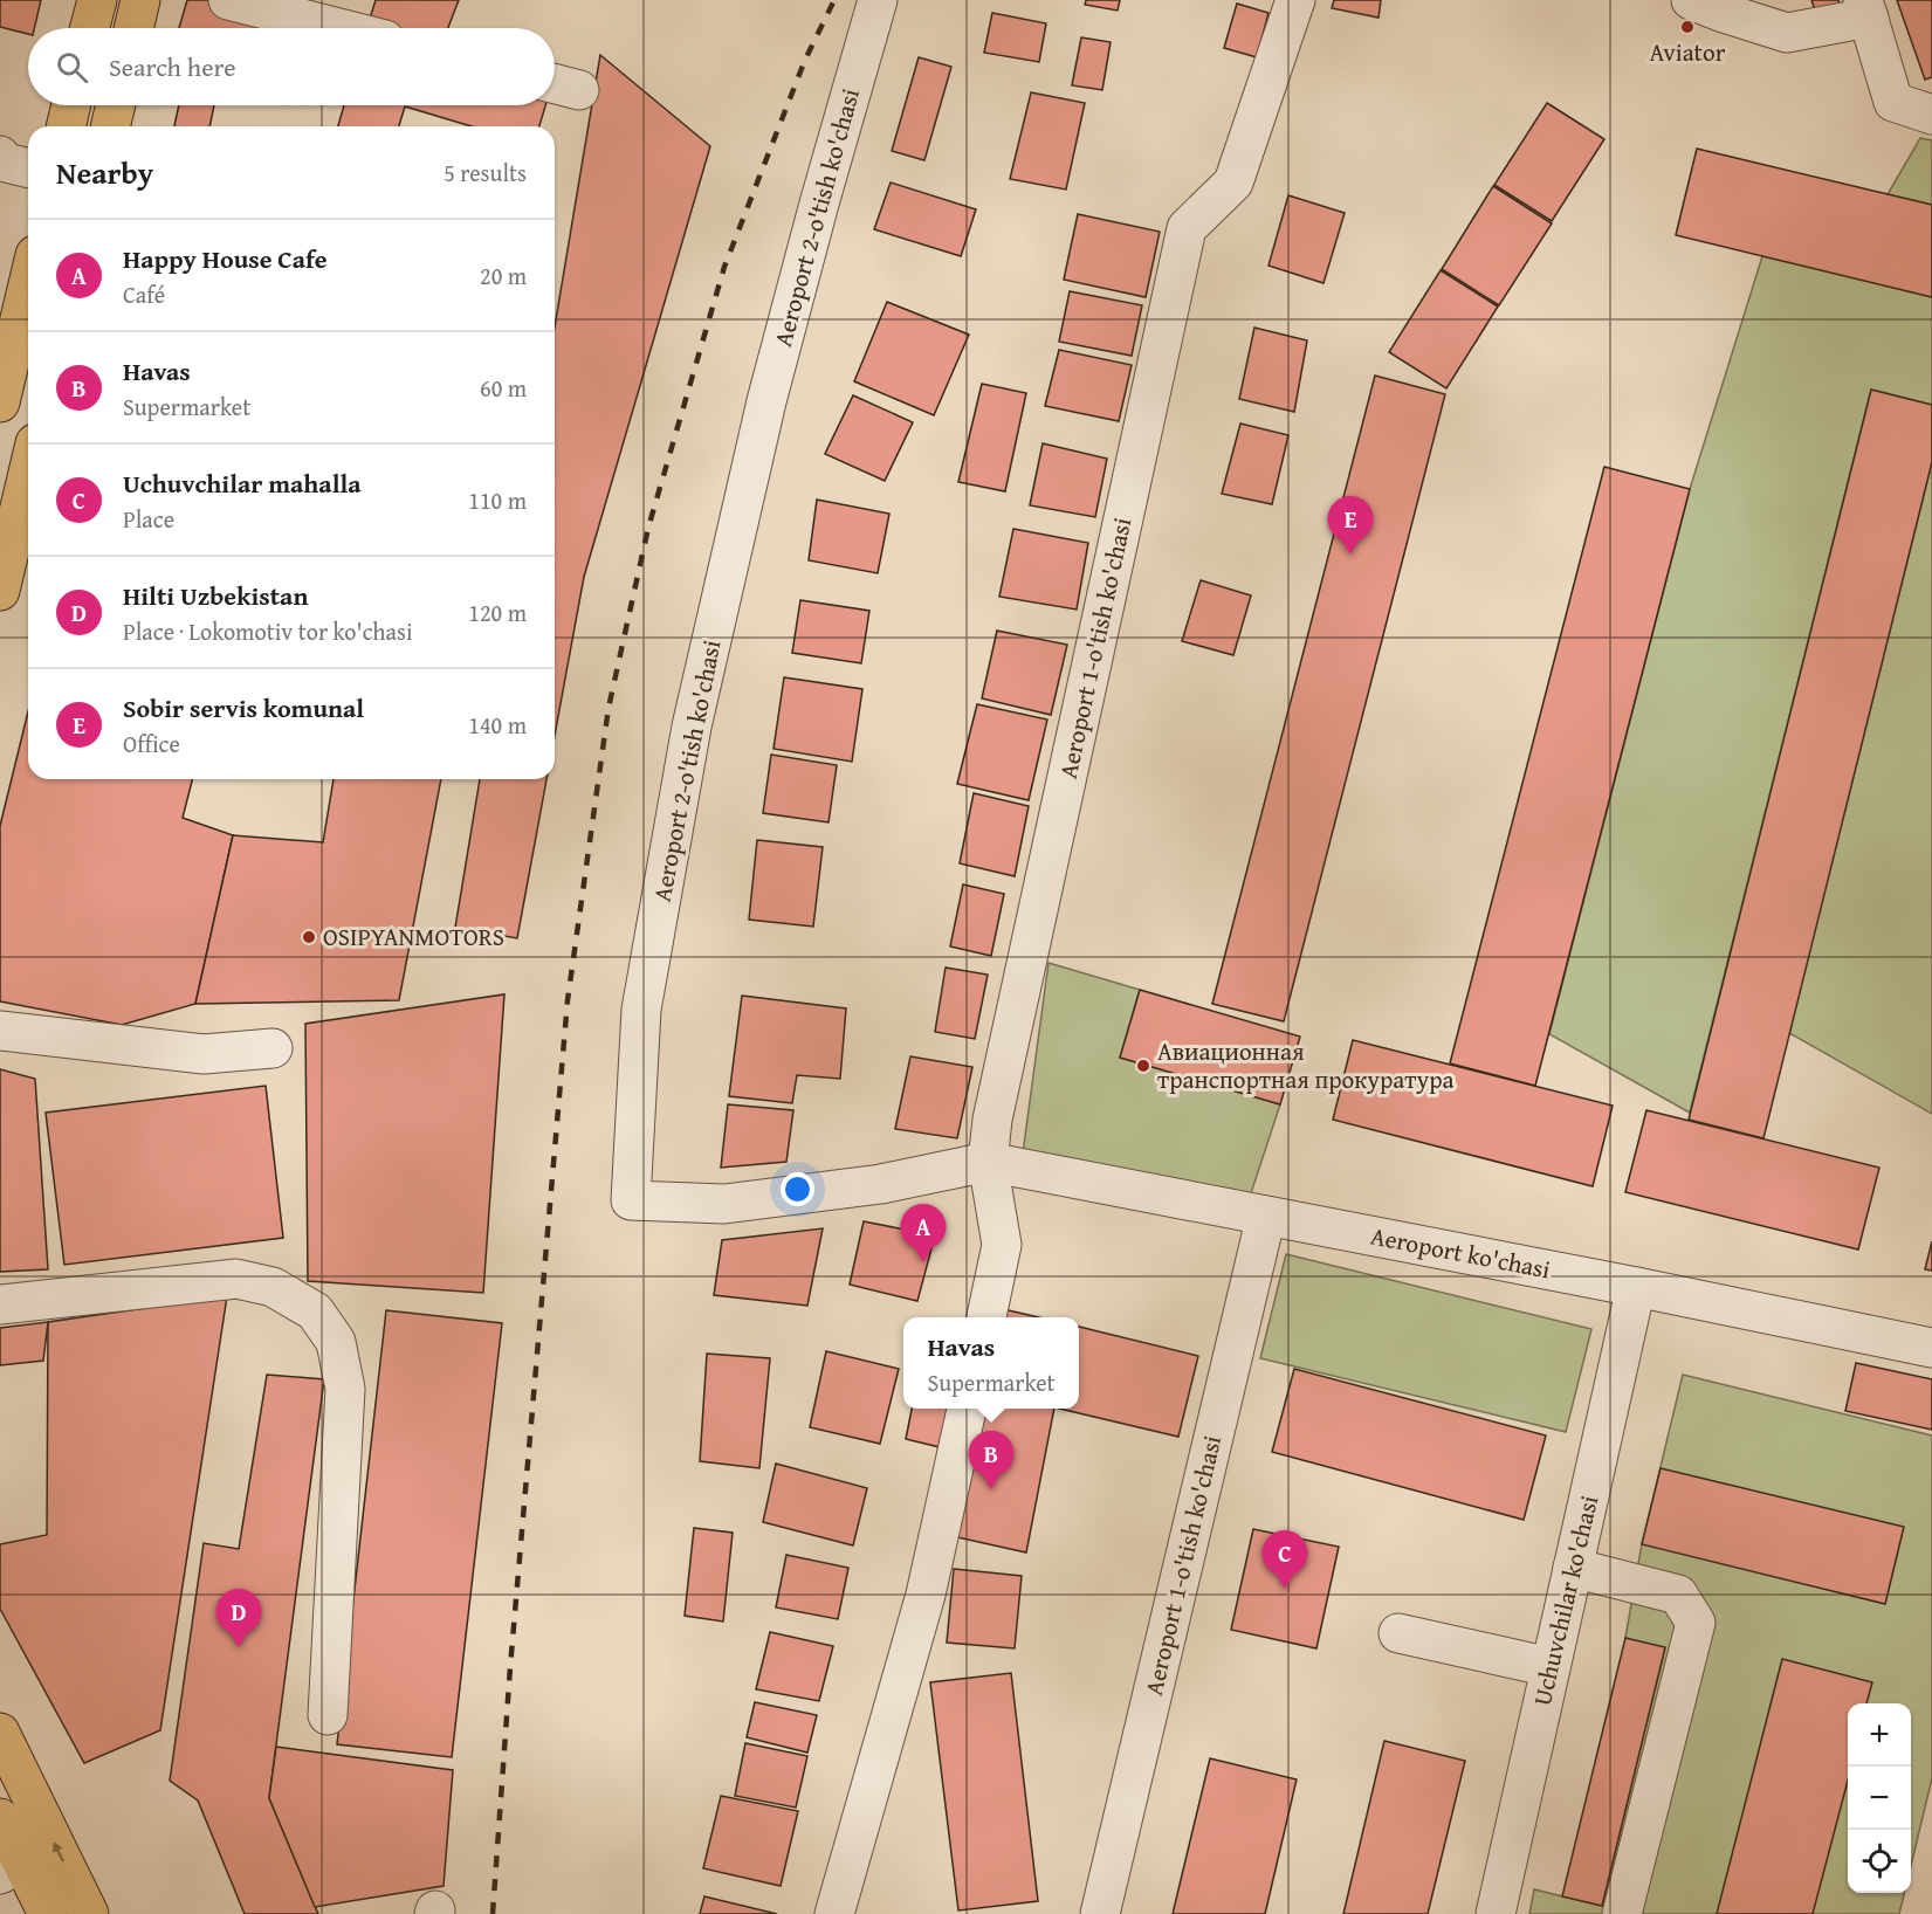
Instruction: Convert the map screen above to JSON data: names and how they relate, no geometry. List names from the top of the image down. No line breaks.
{"streets":{"street":["Aeroport 2-o'tish ko'chasi","Aeroport 1-o'tish ko'chasi","Aeroport ko'chasi","Uchuvchilar ko'chasi"]},"crossings":[["Aeroport 2-o'tish ko'chasi","Aeroport 1-o'tish ko'chasi"],["Aeroport 2-o'tish ko'chasi","Aeroport ko'chasi"],["Aeroport 1-o'tish ko'chasi","Aeroport ko'chasi"],["Aeroport ko'chasi","Uchuvchilar ko'chasi"]],"places":["Aviator","OSIPYANMOTORS","Авиационная транспортная прокуратура"],"page":{"search":"Search here","heading":["Nearby","5 results"],"list":[{"mark":"A","name":"Happy House Cafe","note":"Café","value":"20 m"},{"mark":"B","name":"Havas","note":"Supermarket","value":"60 m"},{"mark":"C","name":"Uchuvchilar mahalla","note":"Place","value":"110 m"},{"mark":"D","name":"Hilti Uzbekistan","note":"Place · Lokomotiv tor ko'chasi","value":"120 m"},{"mark":"E","name":"Sobir servis komunal","note":"Office","value":"140 m"}],"pins":["E","A","B","C","D"],"popup":["Havas","Supermarket"],"map_buttons":["+","−"]}}
